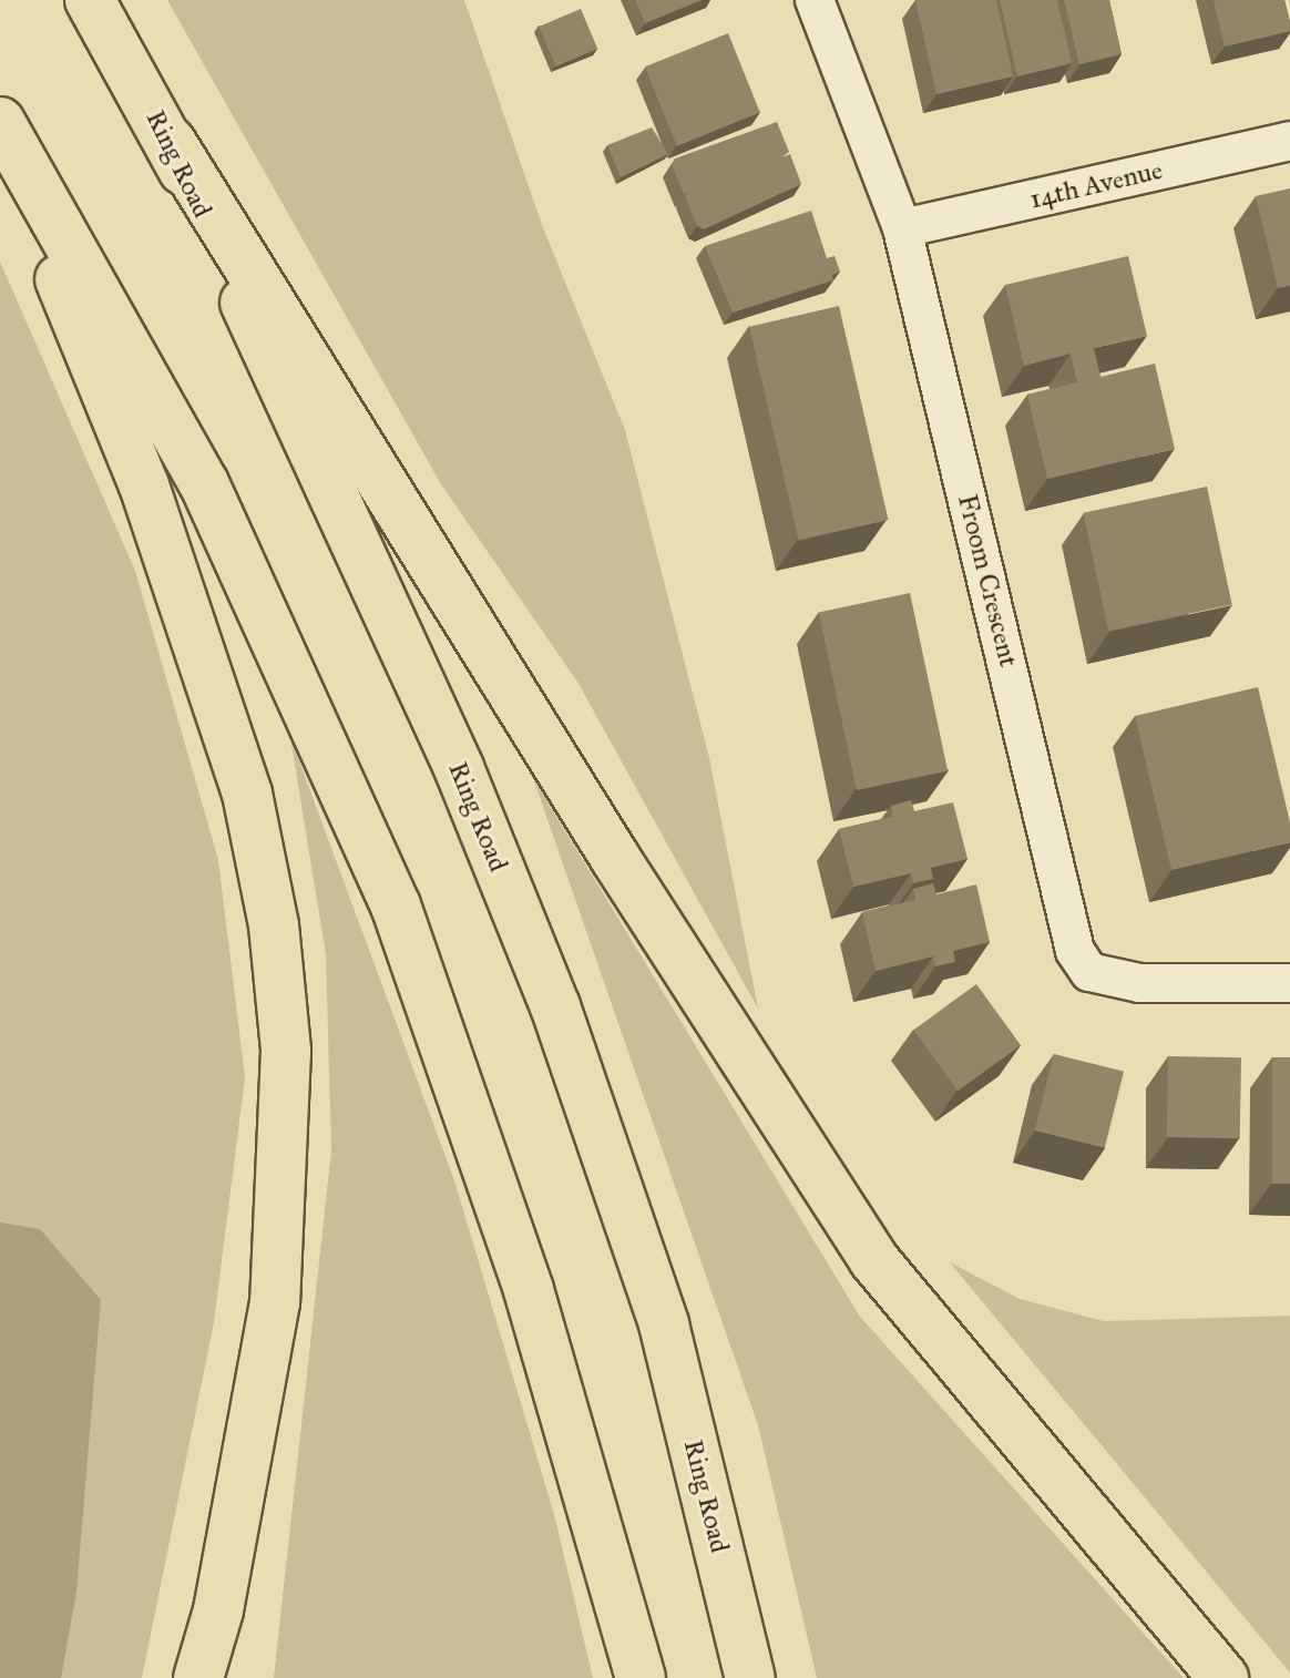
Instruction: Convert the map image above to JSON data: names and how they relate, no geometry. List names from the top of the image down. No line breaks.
{"streets":{"highway":["Ring Road"],"street":["14th Avenue","Froom Crescent"]},"crossings":[["14th Avenue","Froom Crescent"]]}
